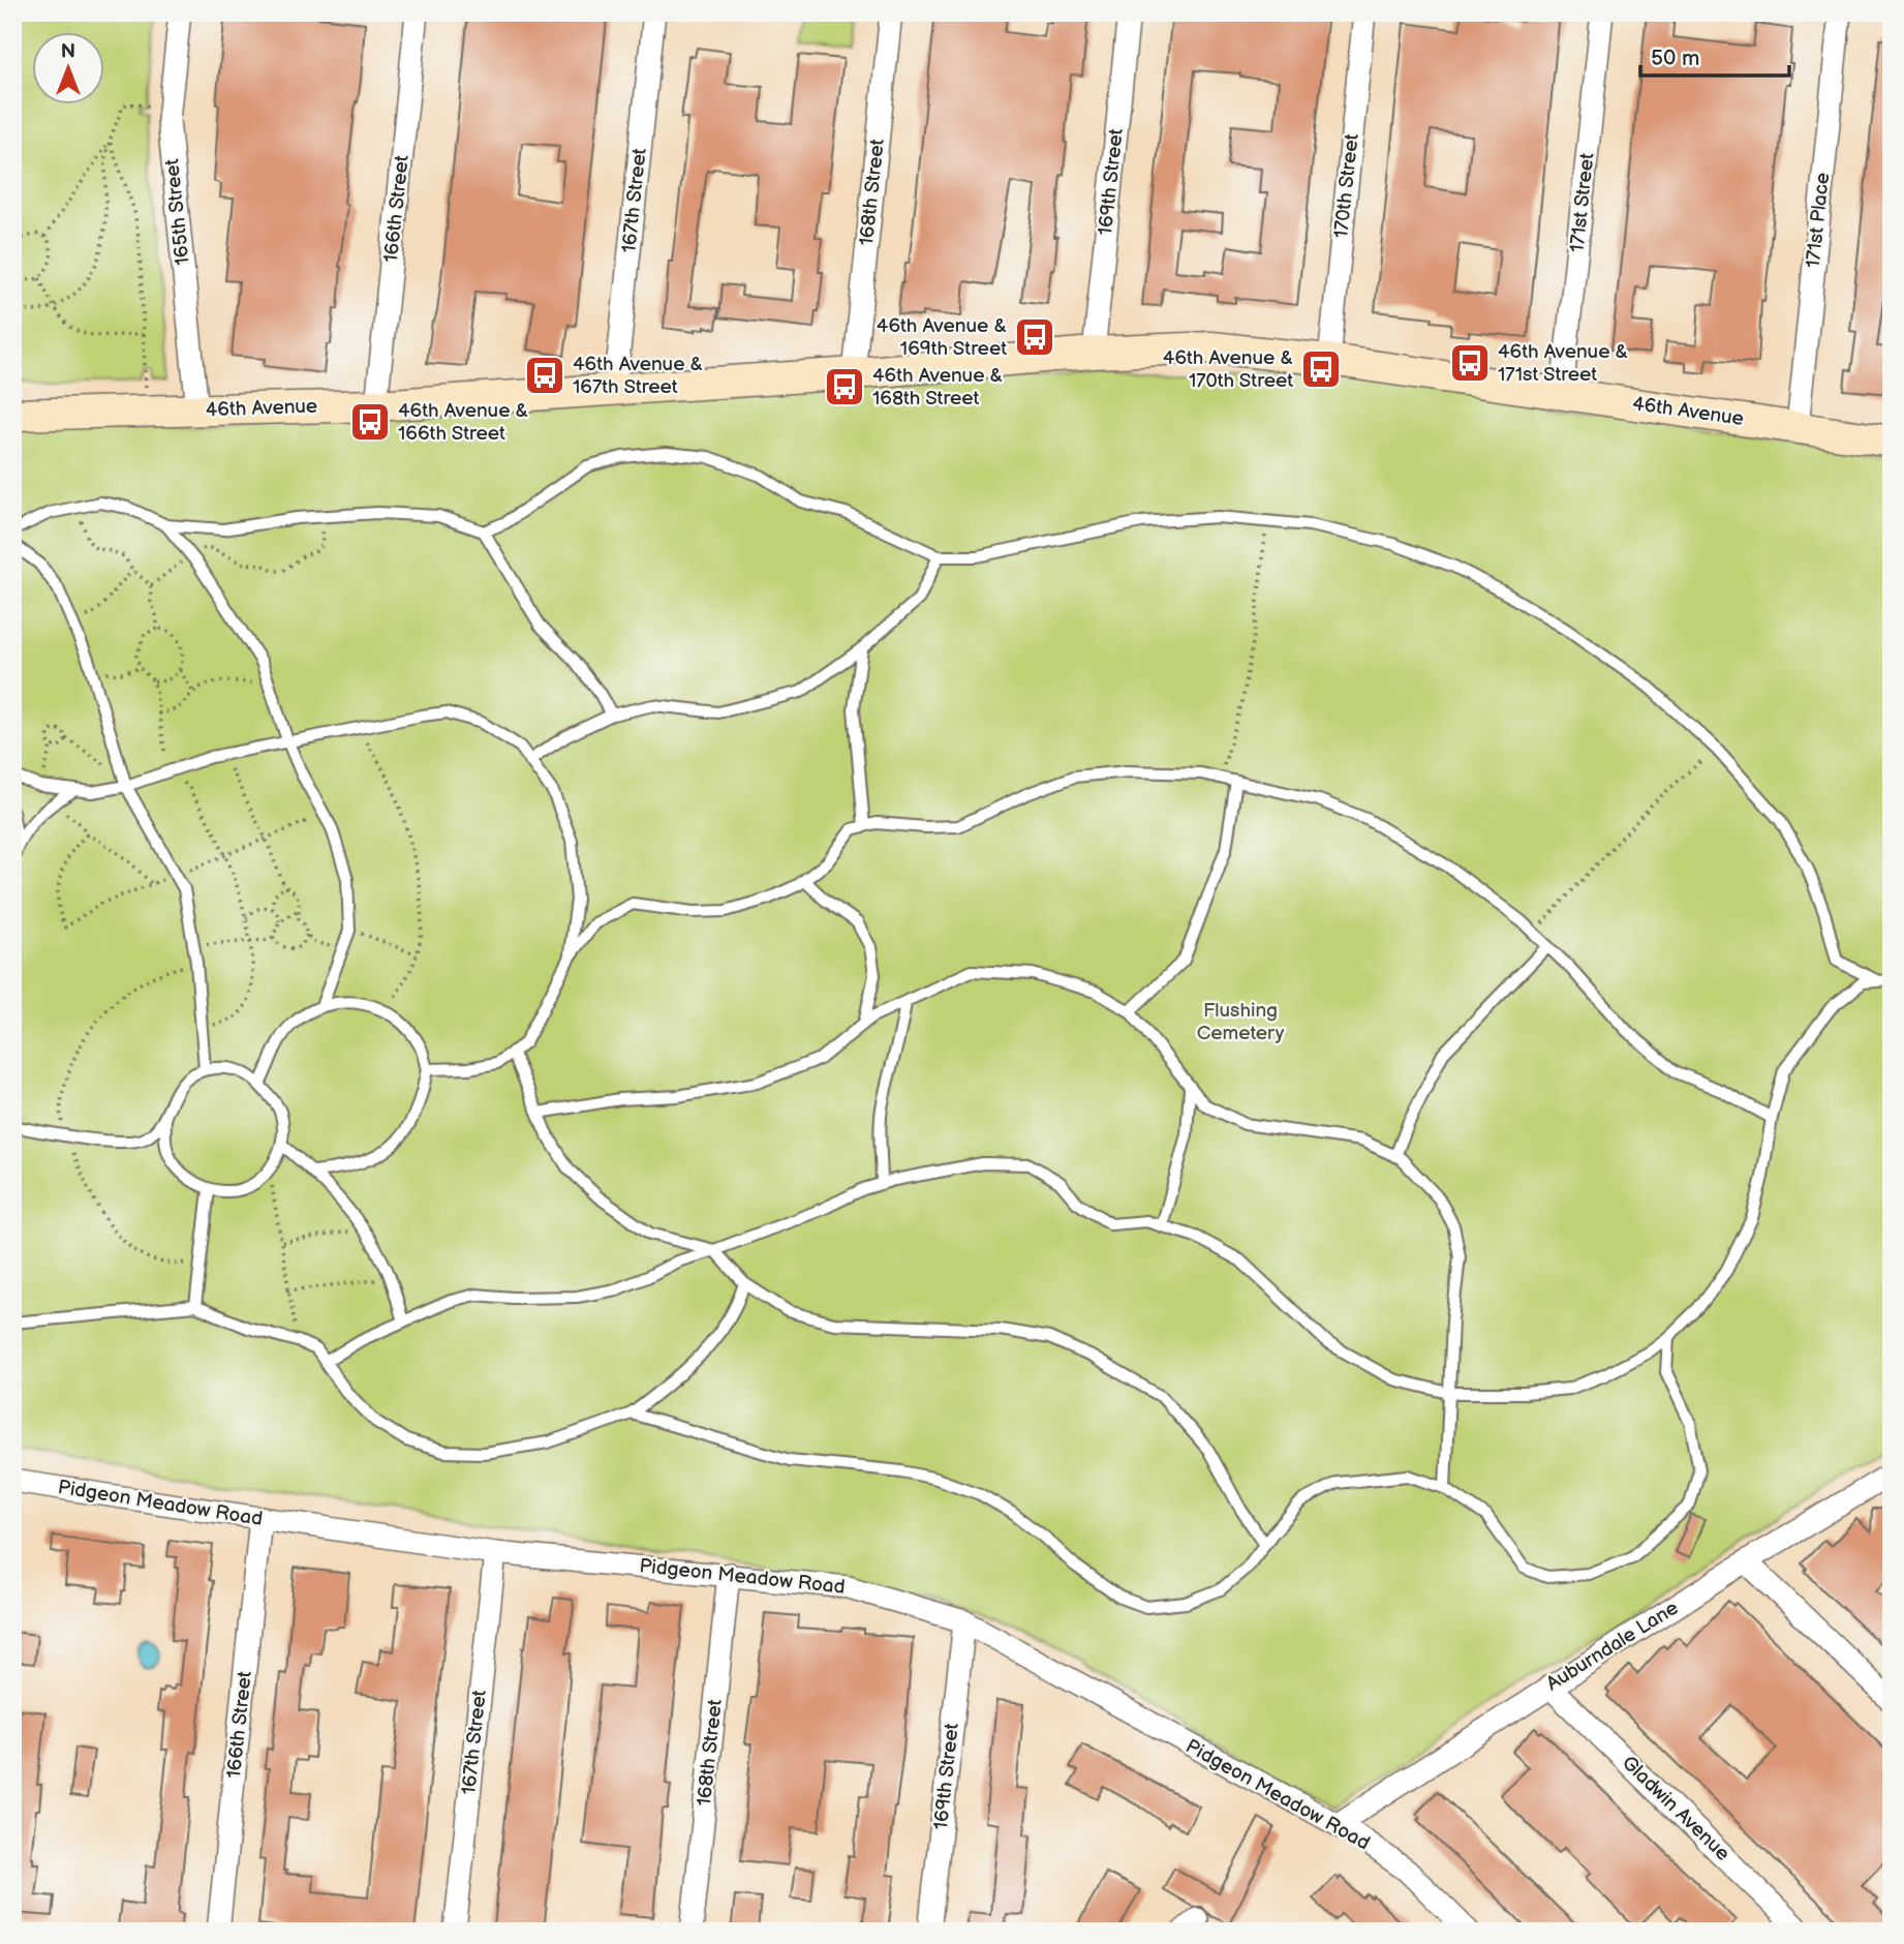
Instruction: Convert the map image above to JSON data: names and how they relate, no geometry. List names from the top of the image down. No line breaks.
{"streets":{"street":["169th Street","170th Street","168th Street","167th Street","171st Street","166th Street","165th Street","171st Place","46th Avenue","Pidgeon Meadow Road","Auburndale Lane","Gladwin Avenue"]},"crossings":[["169th Street","46th Avenue"],["169th Street","Pidgeon Meadow Road"],["170th Street","46th Avenue"],["168th Street","46th Avenue"],["168th Street","Pidgeon Meadow Road"],["167th Street","46th Avenue"],["167th Street","Pidgeon Meadow Road"],["171st Street","46th Avenue"],["166th Street","46th Avenue"],["166th Street","Pidgeon Meadow Road"],["165th Street","46th Avenue"],["171st Place","46th Avenue"],["Pidgeon Meadow Road","Auburndale Lane"],["Auburndale Lane","Gladwin Avenue"]],"parks":["Flushing Cemetery"],"places":{"bus stop":["46th Avenue & 169th Street","46th Avenue & 171st Street","46th Avenue & 170th Street","46th Avenue & 167th Street","46th Avenue & 168th Street","46th Avenue & 166th Street"]},"scale_bar":"50 m","north":"top"}
